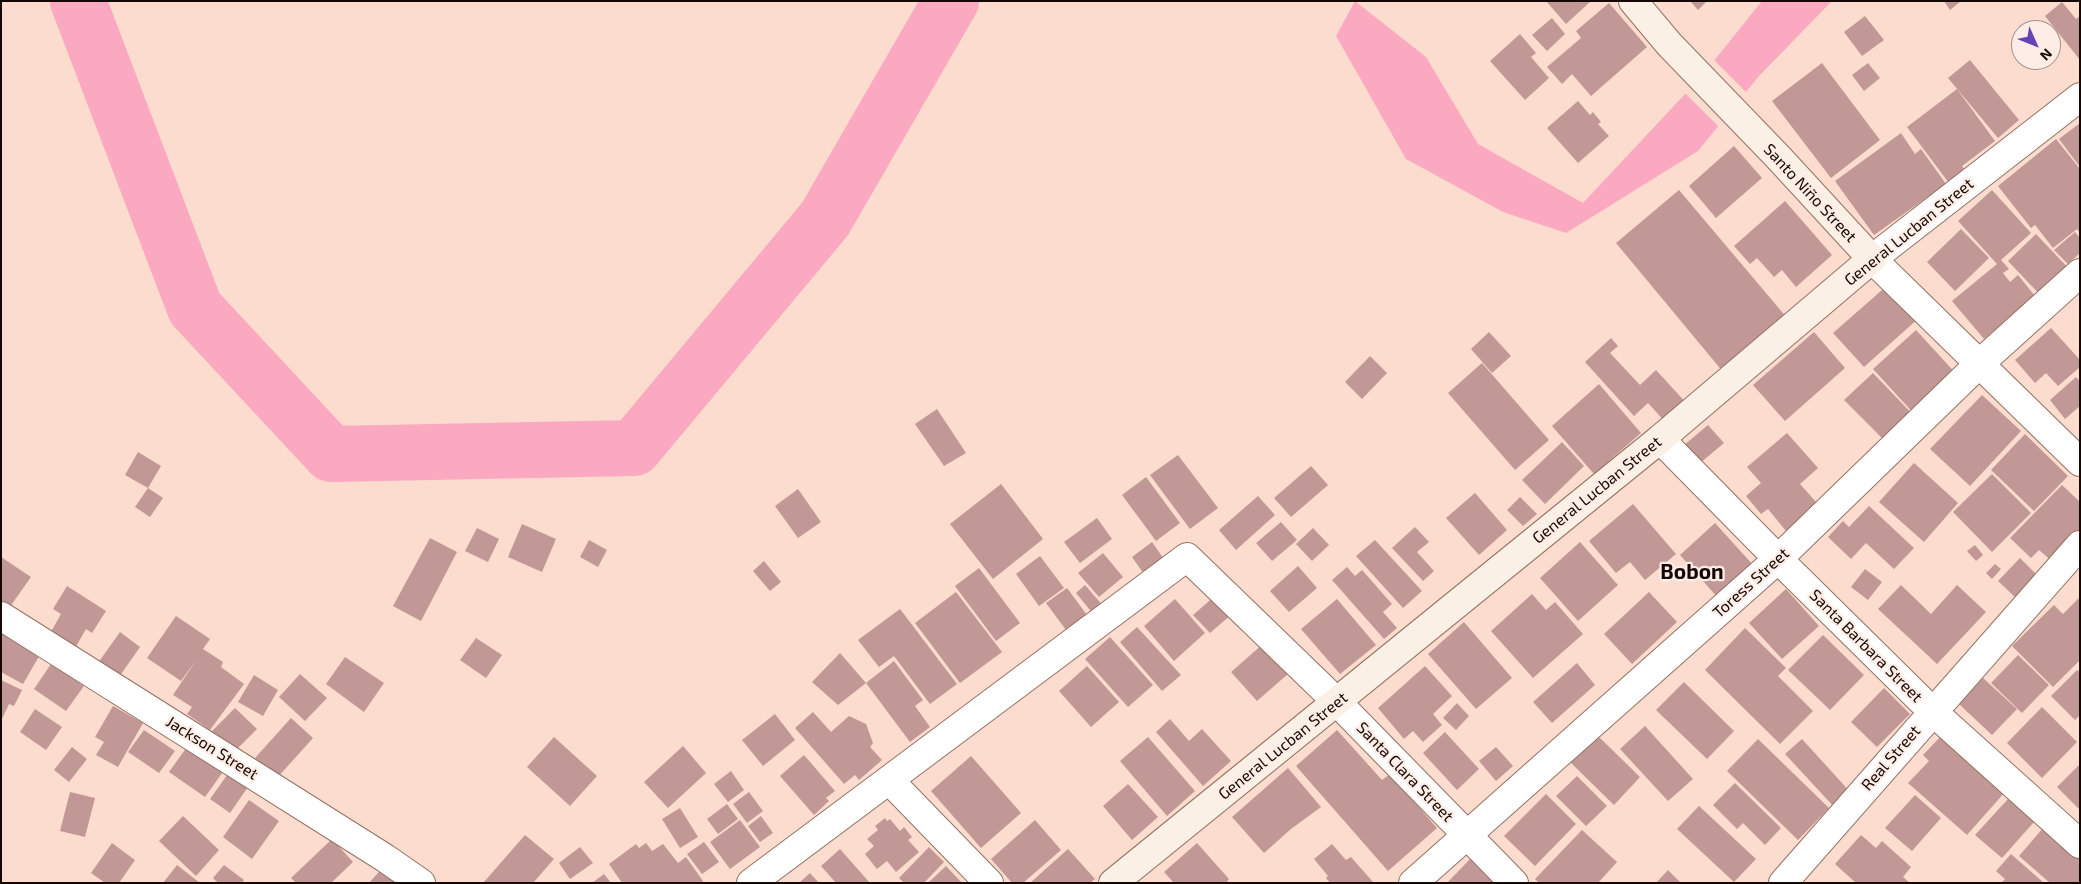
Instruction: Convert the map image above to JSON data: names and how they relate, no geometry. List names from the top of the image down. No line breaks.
{"streets":{"street":["Santo Niño Street","General Lucban Street","Toress Street","Santa Barbara Street","Jackson Street","Real Street","Santa Clara Street"]},"crossings":[["Santo Niño Street","General Lucban Street"],["Santo Niño Street","Toress Street"],["General Lucban Street","Santa Barbara Street"],["General Lucban Street","Santa Clara Street"],["Toress Street","Santa Barbara Street"],["Toress Street","Santa Clara Street"],["Santa Barbara Street","Real Street"]],"districts":["Bobon"],"north":"bottom right"}
